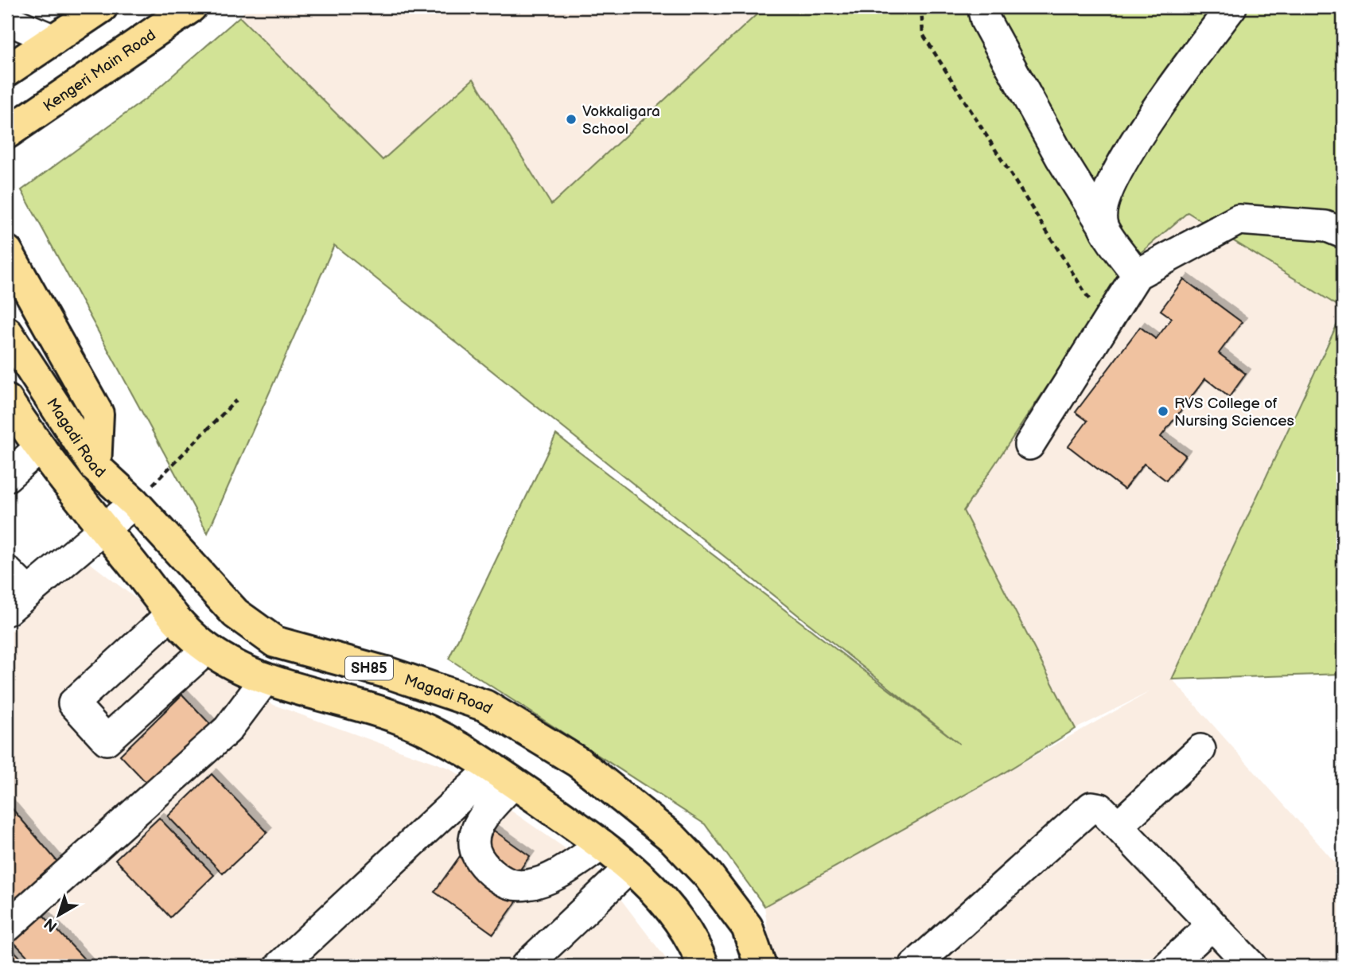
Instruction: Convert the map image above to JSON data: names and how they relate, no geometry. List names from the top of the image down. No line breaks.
{"streets":{"main road":["Kengeri Main Road","Magadi Road","SH85"]},"places":["Vokkaligara School","RVS College of Nursing Sciences"],"north":"bottom left"}
